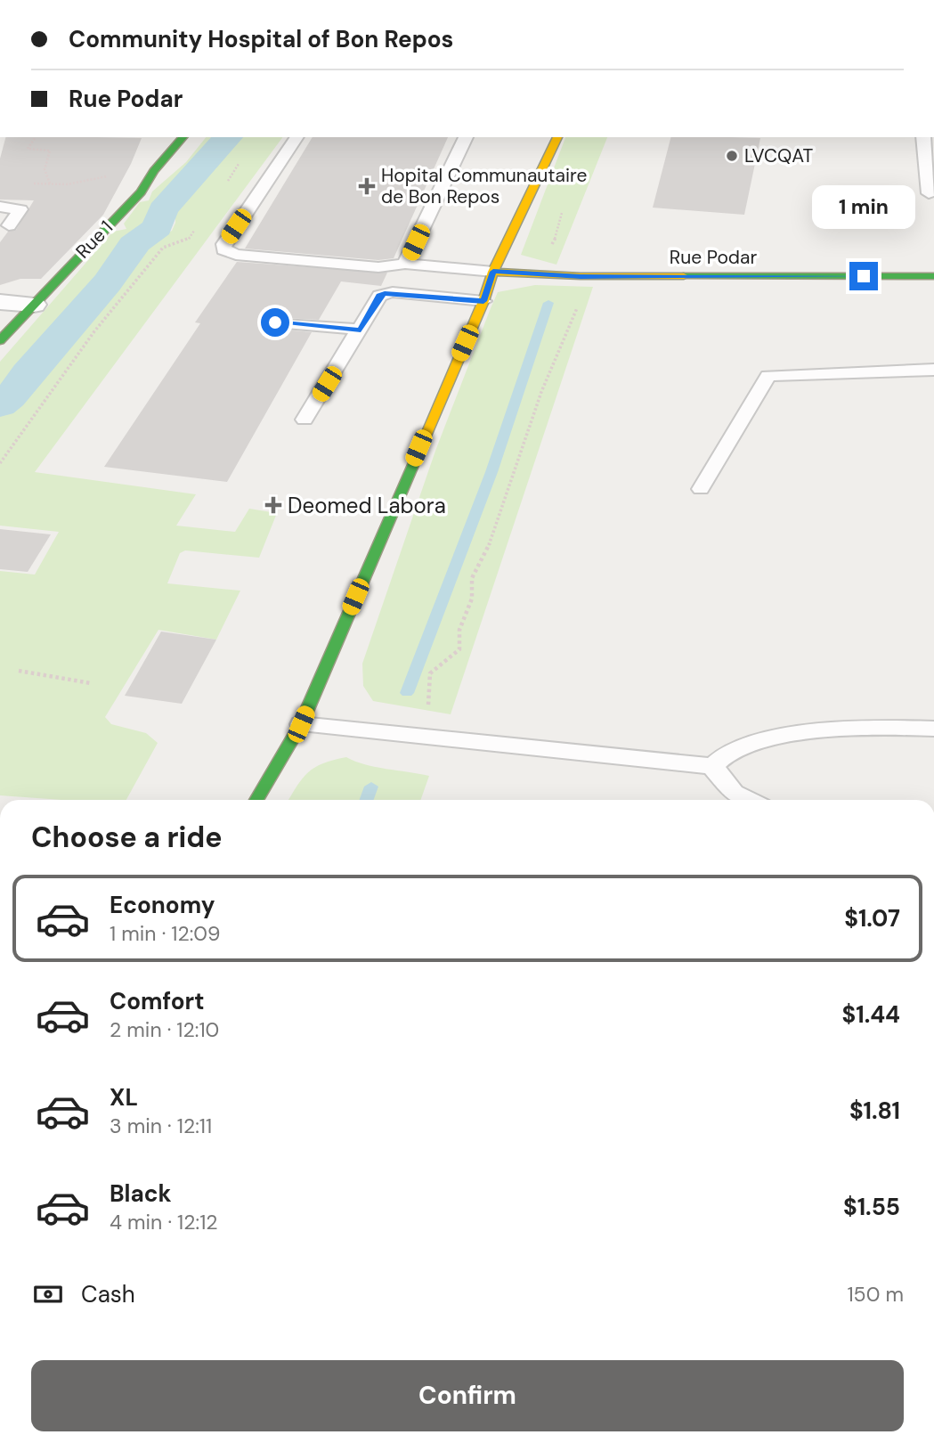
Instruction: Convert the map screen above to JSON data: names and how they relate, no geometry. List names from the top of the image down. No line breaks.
{"streets":{"main road":["Rue 1","Rue Podar"]},"places":{"other":["LVCQAT"],"health":["Hopital Communautaire de Bon Repos","Deomed Labora"]},"page":{"banner":["Community Hospital of Bon Repos","Rue Podar"],"bubble":"1 min","heading":"Choose a ride","list":[{"name":"Economy","note":"1 min · 12:09","value":"$1.07"},{"name":"Comfort","note":"2 min · 12:10","value":"$1.44"},{"name":"XL","note":"3 min · 12:11","value":"$1.81"},{"name":"Black","note":"4 min · 12:12","value":"$1.55"}],"pay":["Cash","150 m"],"buttons":"Confirm"}}
